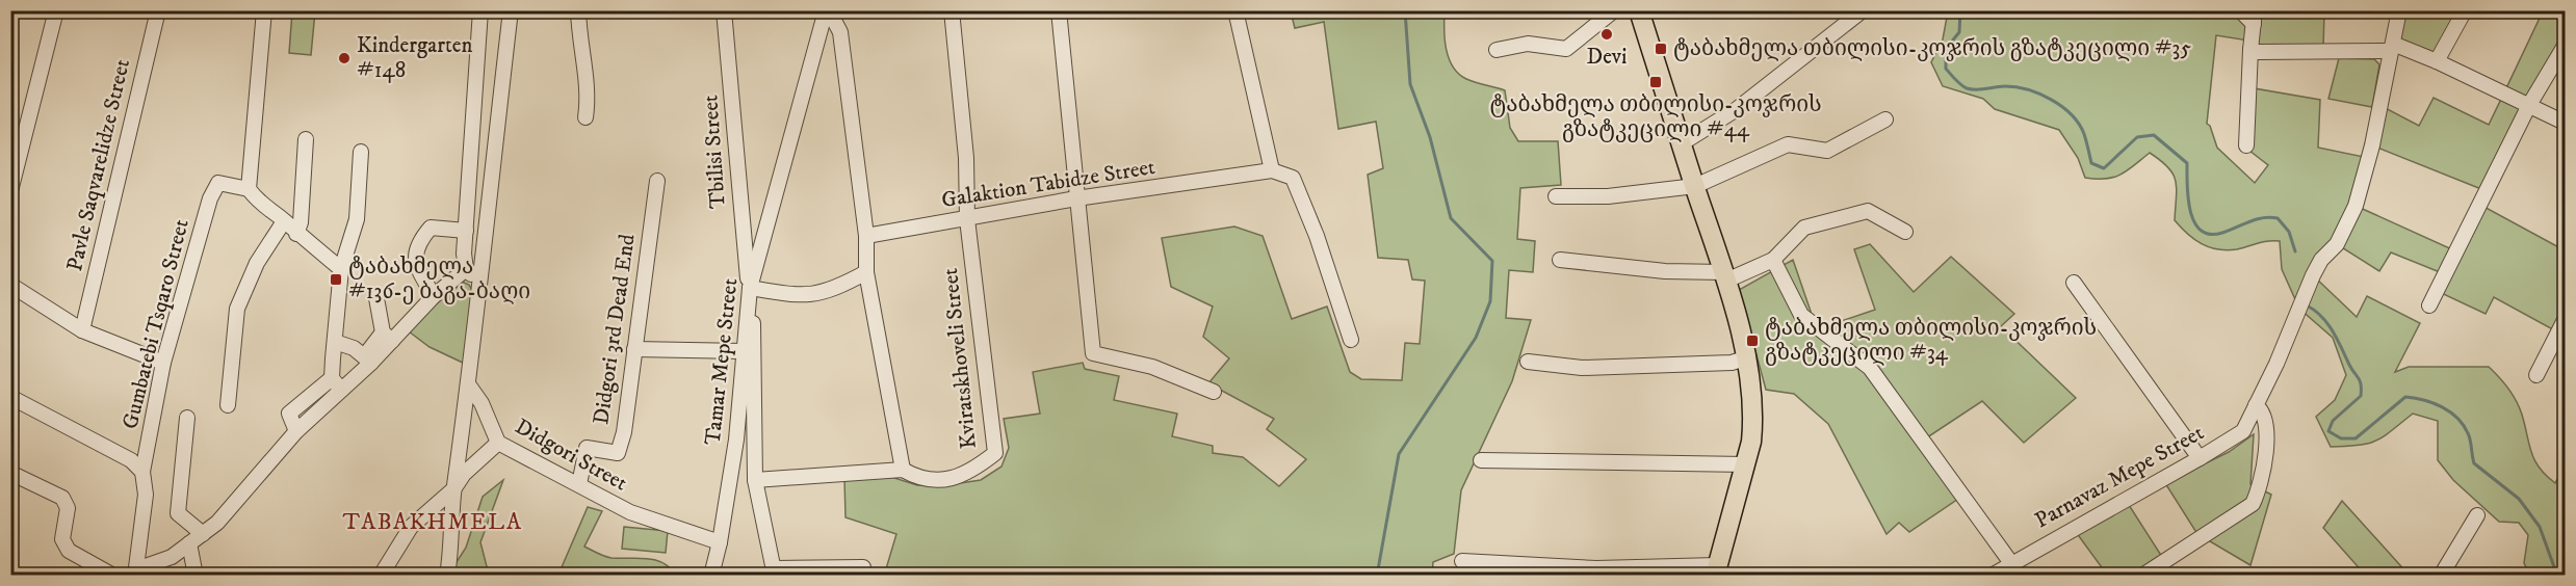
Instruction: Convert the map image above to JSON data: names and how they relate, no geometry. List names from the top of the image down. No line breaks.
{"streets":{"street":["Tbilisi Street","Pavle Saqvarelidze Street","Galaktion Tabidze Street","Gumbatebi Tsqaro Street","Didgori 3rd Dead End","Kviratskhoveli Street","Tamar Mepe Street","Didgori Street","Parnavaz Mepe Street"]},"crossings":[["Tbilisi Street","Tamar Mepe Street"],["Galaktion Tabidze Street","Kviratskhoveli Street"],["Didgori 3rd Dead End","Didgori Street"],["Tamar Mepe Street","Didgori Street"]],"districts":["TABAKHMELA"],"places":{"other":["Devi","Kindergarten #148"],"transit":["ტაბახმელა თბილისი-კოჯრის გზატკეცილი #35","ტაბახმელა თბილისი-კოჯრის გზატკეცილი #44","ტაბახმელა #136-ე ბაგა-ბაღი","ტაბახმელა თბილისი-კოჯრის გზატკეცილი #34"]}}
